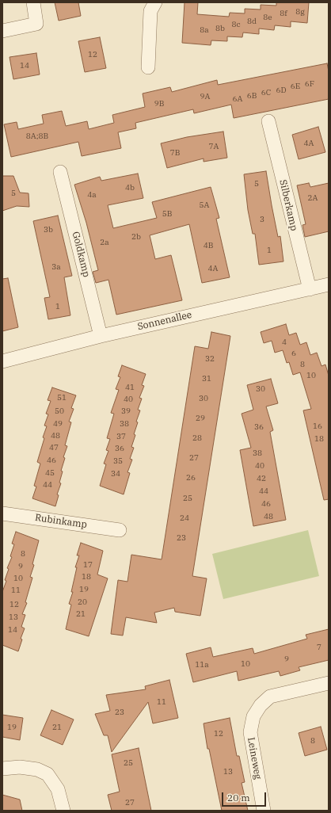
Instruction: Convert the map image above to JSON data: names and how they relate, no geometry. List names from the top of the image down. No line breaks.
{"streets":{"street":["Silberkamp","Goldkamp","Sonnenallee","Rubinkamp","Leineweg"]},"crossings":[["Silberkamp","Sonnenallee"],["Goldkamp","Sonnenallee"]],"house_numbers":["8g","8f","8e","8d","8c","8b","8a","12","14","6F","6E","6D","6C","6B","9A","6A","9B","8A;8B","4A","7A","7B","5","4b","5","4a","2A","5A","5B","3","3b","2b","2a","4B","1","3a","4A","1","4","6","32","8","10","31","41","30","51","30","40","50","39","29","49","38","16","36","48","37","28","18","47","36","38","27","46","35","40","45","34","26","42","44","44","25","46","48","24","23","8","17","9","18","10","19","11","20","12","21","13","14","7","9","10","11a","11","23","19","21","12","8","25","13","27"],"scale_bar":"20 m"}
